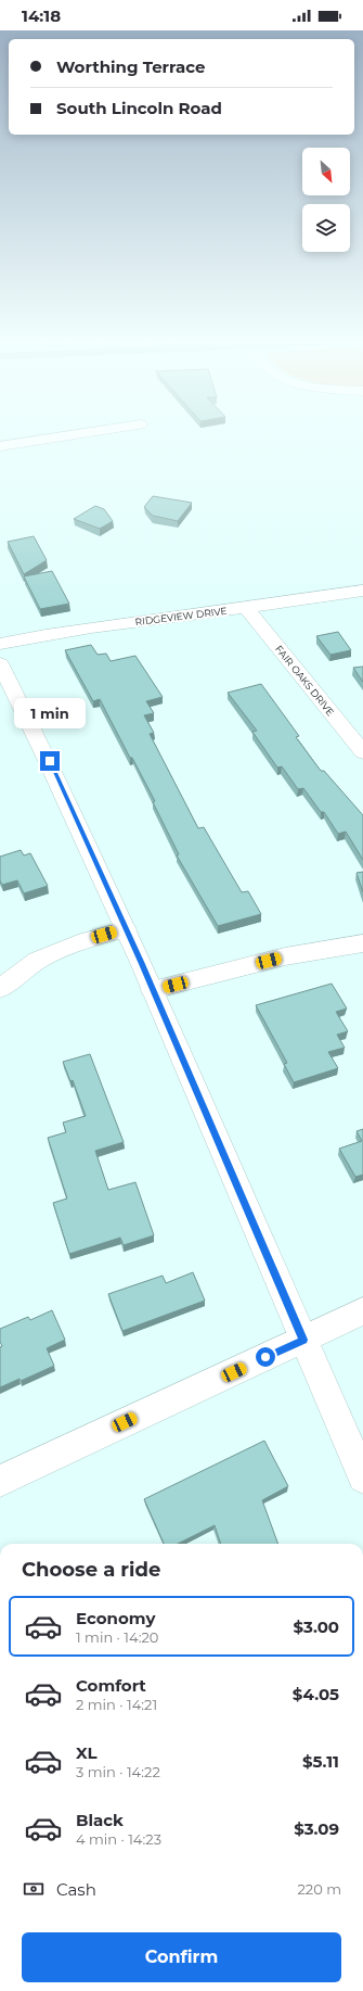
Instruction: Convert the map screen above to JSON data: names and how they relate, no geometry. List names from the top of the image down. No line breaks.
{"streets":{"street":["RIDGEVIEW DRIVE","FAIR OAKS DRIVE"]},"crossings":[["RIDGEVIEW DRIVE","FAIR OAKS DRIVE"]],"north":"bottom right","page":{"status":"14:18","banner":["Worthing Terrace","South Lincoln Road"],"bubble":"1 min","heading":"Choose a ride","list":[{"name":"Economy","note":"1 min · 14:20","value":"$3.00"},{"name":"Comfort","note":"2 min · 14:21","value":"$4.05"},{"name":"XL","note":"3 min · 14:22","value":"$5.11"},{"name":"Black","note":"4 min · 14:23","value":"$3.09"}],"pay":["Cash","220 m"],"buttons":"Confirm"}}
